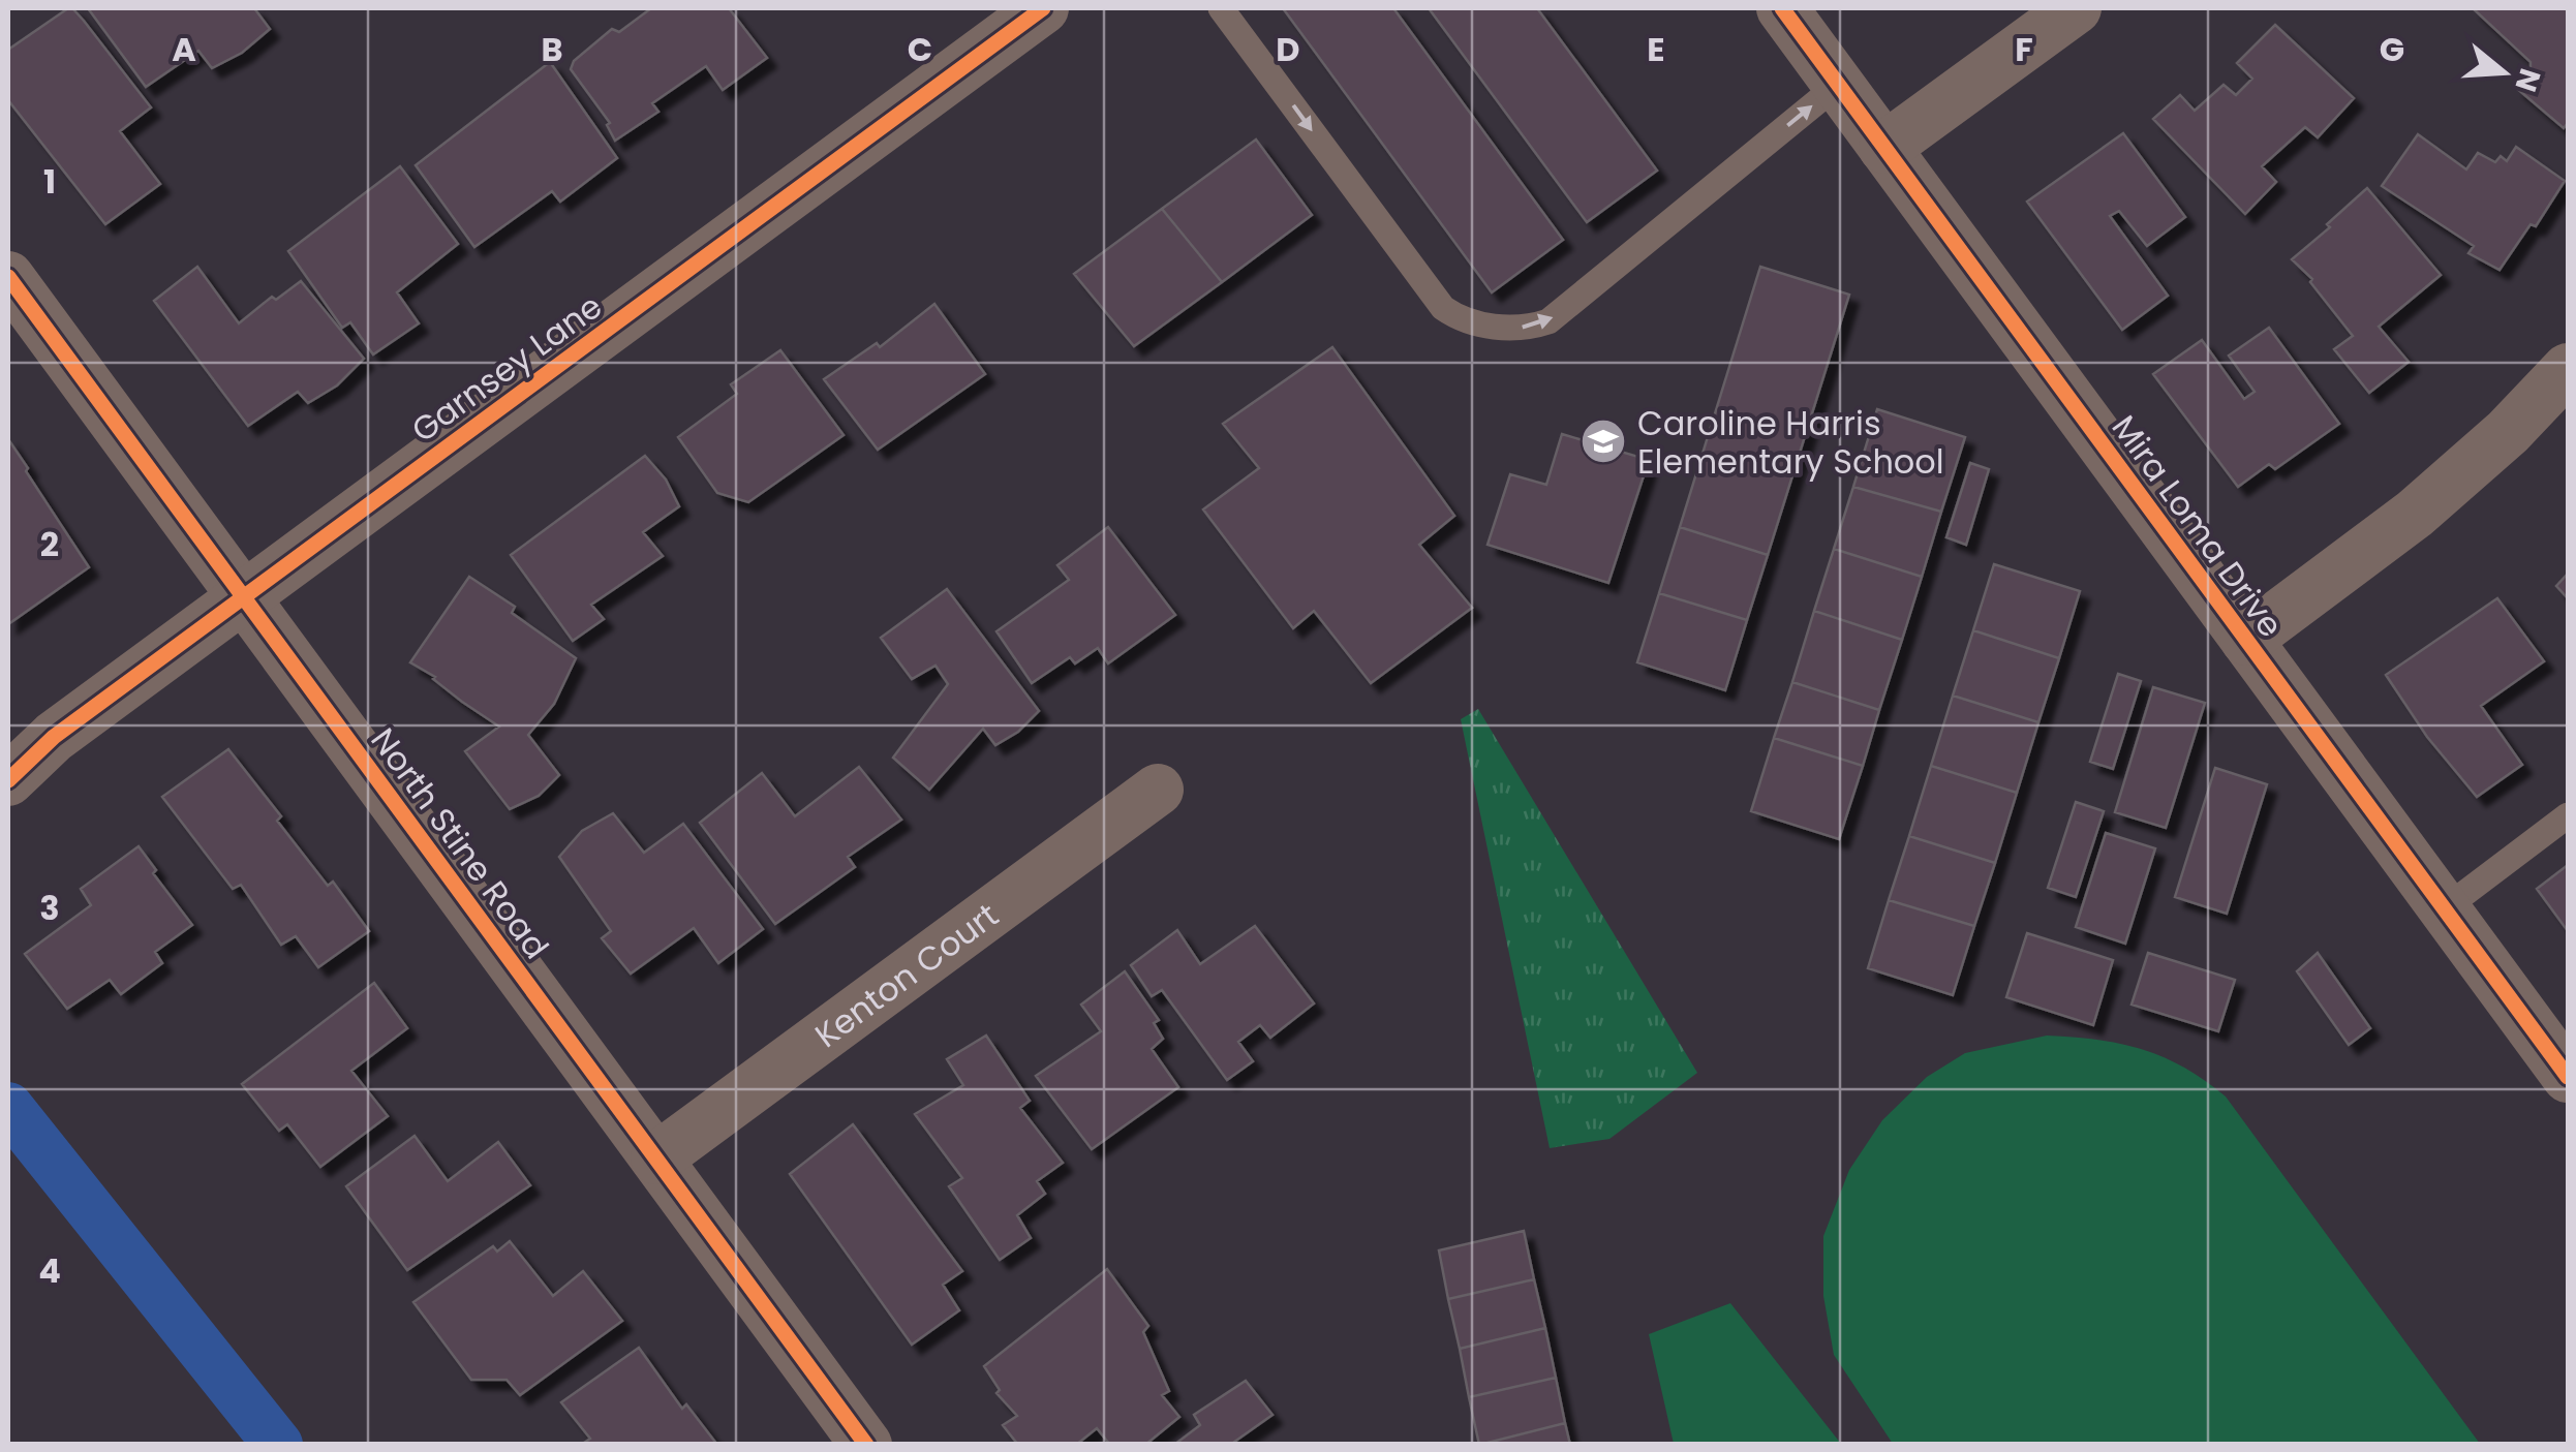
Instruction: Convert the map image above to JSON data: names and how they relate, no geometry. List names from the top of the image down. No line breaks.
{"streets":{"street":["Garnsey Lane","Mira Loma Drive","North Stine Road","Kenton Court"]},"crossings":[["Garnsey Lane","North Stine Road"],["North Stine Road","Kenton Court"]],"places":{"school or university":["Caroline Harris Elementary School"]},"north":"right","grid":{"columns":["A","B","C","D","E","F","G"],"rows":["1","2","3","4"]}}
